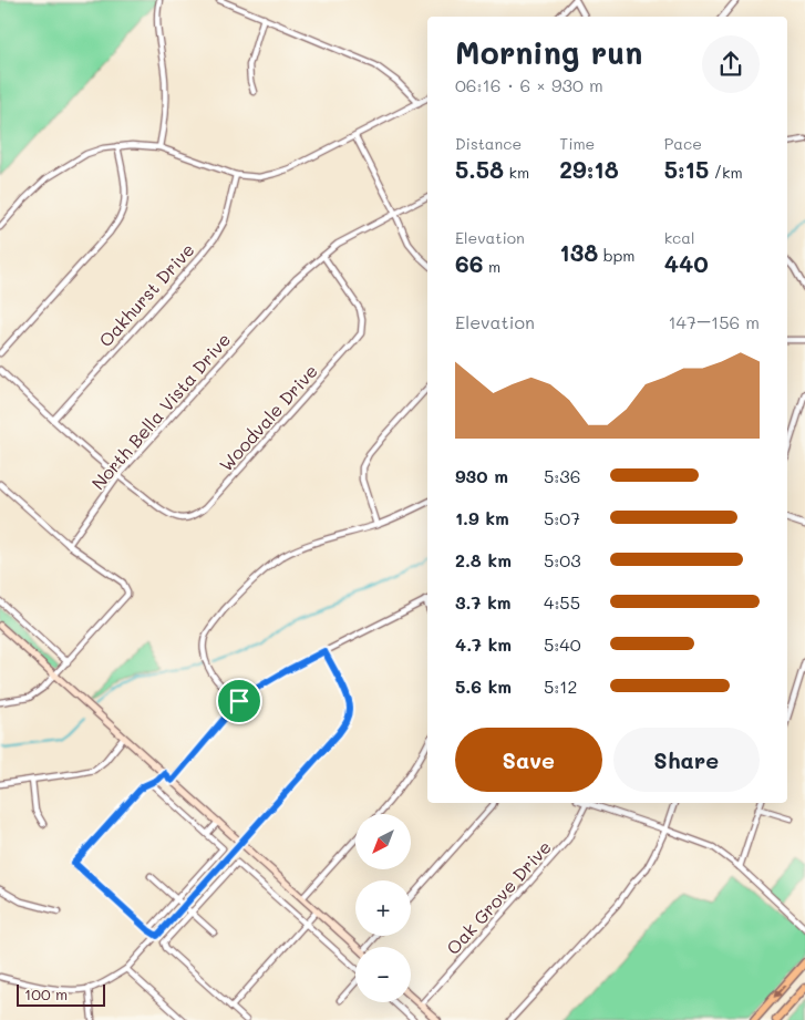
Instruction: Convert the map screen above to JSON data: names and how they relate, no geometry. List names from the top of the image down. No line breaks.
{"streets":{"street":["Oakhurst Drive","North Bella Vista Drive","Woodvale Drive","Oak Grove Drive"]},"crossings":[["Oakhurst Drive","Woodvale Drive"],["North Bella Vista Drive","Woodvale Drive"]],"scale_bar":"100 m","north":"bottom left","page":{"heading":["Morning run","06:16 · 6 × 930 m"],"stats":[["Distance","5.58 km"],["Time","29:18"],["Pace","5:15 /km"],["Elevation","66 m"],["138 bpm"],["kcal","440"]],"chart":["Elevation","147–156 m"],"list":[{"name":"930 m","note":"5:36"},{"name":"1.9 km","note":"5:07"},{"name":"2.8 km","note":"5:03"},{"name":"3.7 km","note":"4:55"},{"name":"4.7 km","note":"5:40"},{"name":"5.6 km","note":"5:12"}],"buttons":["Save","Share"],"map_buttons":["+","−"],"scale":"100 m"}}
